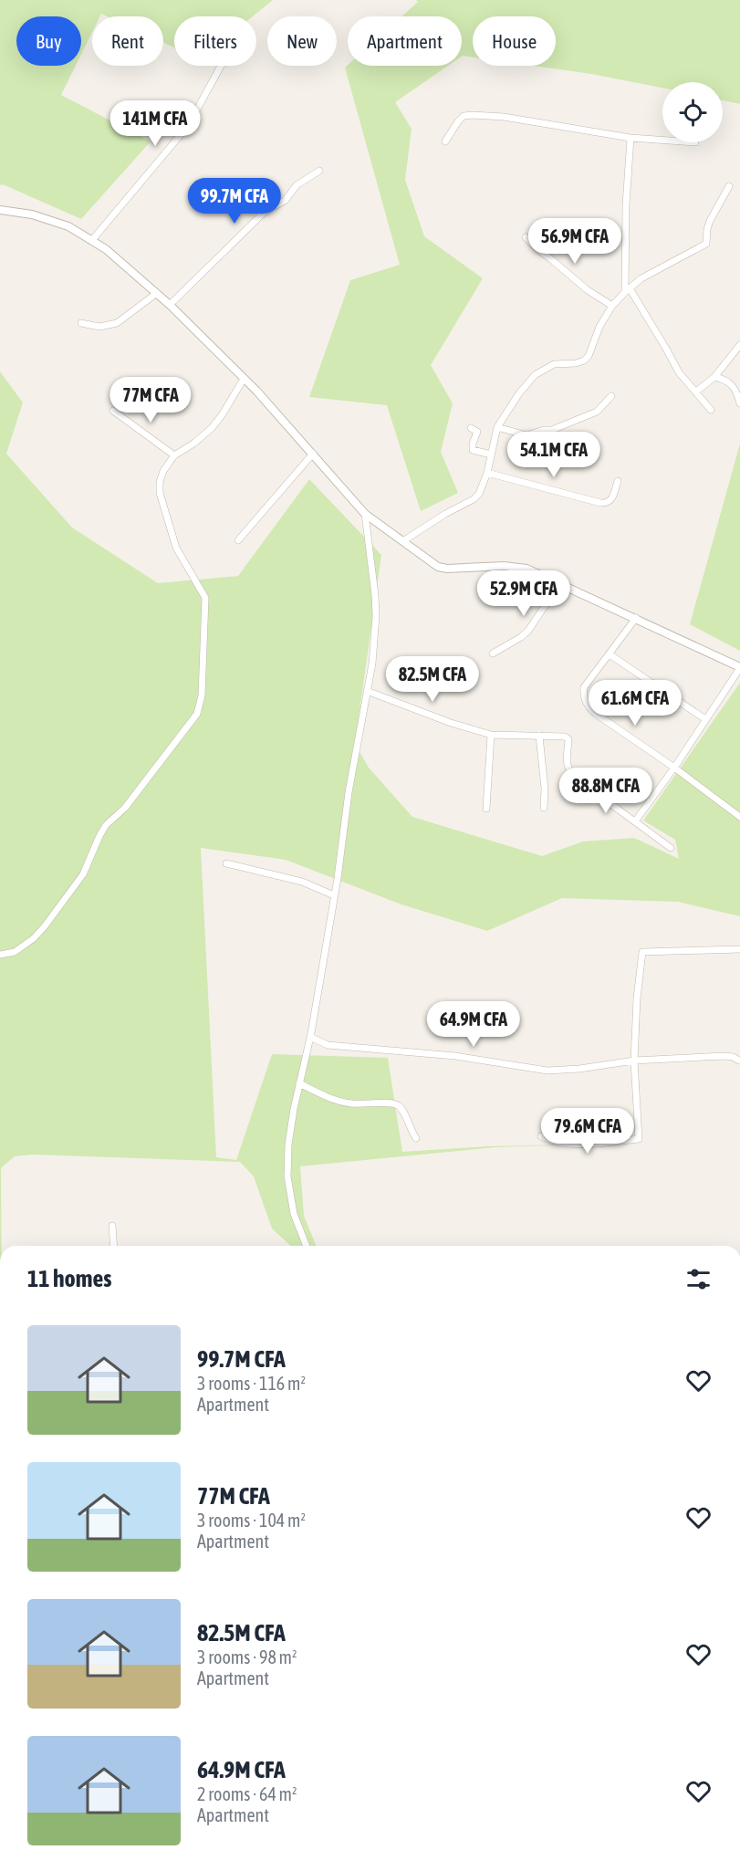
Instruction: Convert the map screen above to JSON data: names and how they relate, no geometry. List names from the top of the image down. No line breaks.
{"page":{"chip":["Buy","Rent","Filters","New","Apartment","House"],"price":["141M CFA","99.7M CFA","56.9M CFA","77M CFA","54.1M CFA","52.9M CFA","82.5M CFA","61.6M CFA","88.8M CFA","64.9M CFA","79.6M CFA"],"heading":"11 homes","list":[{"name":"99.7M CFA","note":"3 rooms · 116 m² · Apartment"},{"name":"77M CFA","note":"3 rooms · 104 m² · Apartment"},{"name":"82.5M CFA","note":"3 rooms · 98 m² · Apartment"},{"name":"64.9M CFA","note":"2 rooms · 64 m² · Apartment"}]}}
